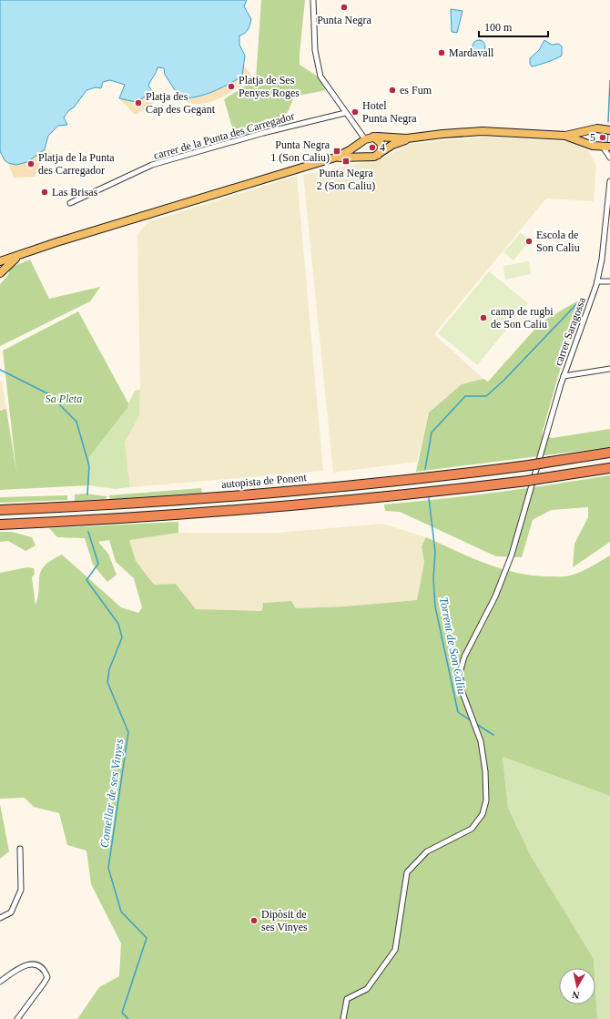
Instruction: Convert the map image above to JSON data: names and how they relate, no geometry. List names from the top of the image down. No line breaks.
{"streets":{"highway":["autopista de Ponent"],"street":["carrer de la Punta des Carregador","carrer Saragossa"]},"water":["Torrent de Son Caliu","Comellar de ses Vinyes"],"parks":["Sa Pleta"],"places":{"other":["Punta Negra","Mardavall","Platja de Ses Penyes Roges","es Fum","Platja des Cap des Gegant","Hotel Punta Negra","5","4","Platja de la Punta des Carregador","Las Brisas","Escola de Son Caliu","camp de rugbi de Son Caliu","Dipòsit de ses Vinyes"],"transit":["Punta Negra 1 (Son Caliu)","Punta Negra 2 (Son Caliu)"]},"scale_bar":"100 m","north":"bottom"}
